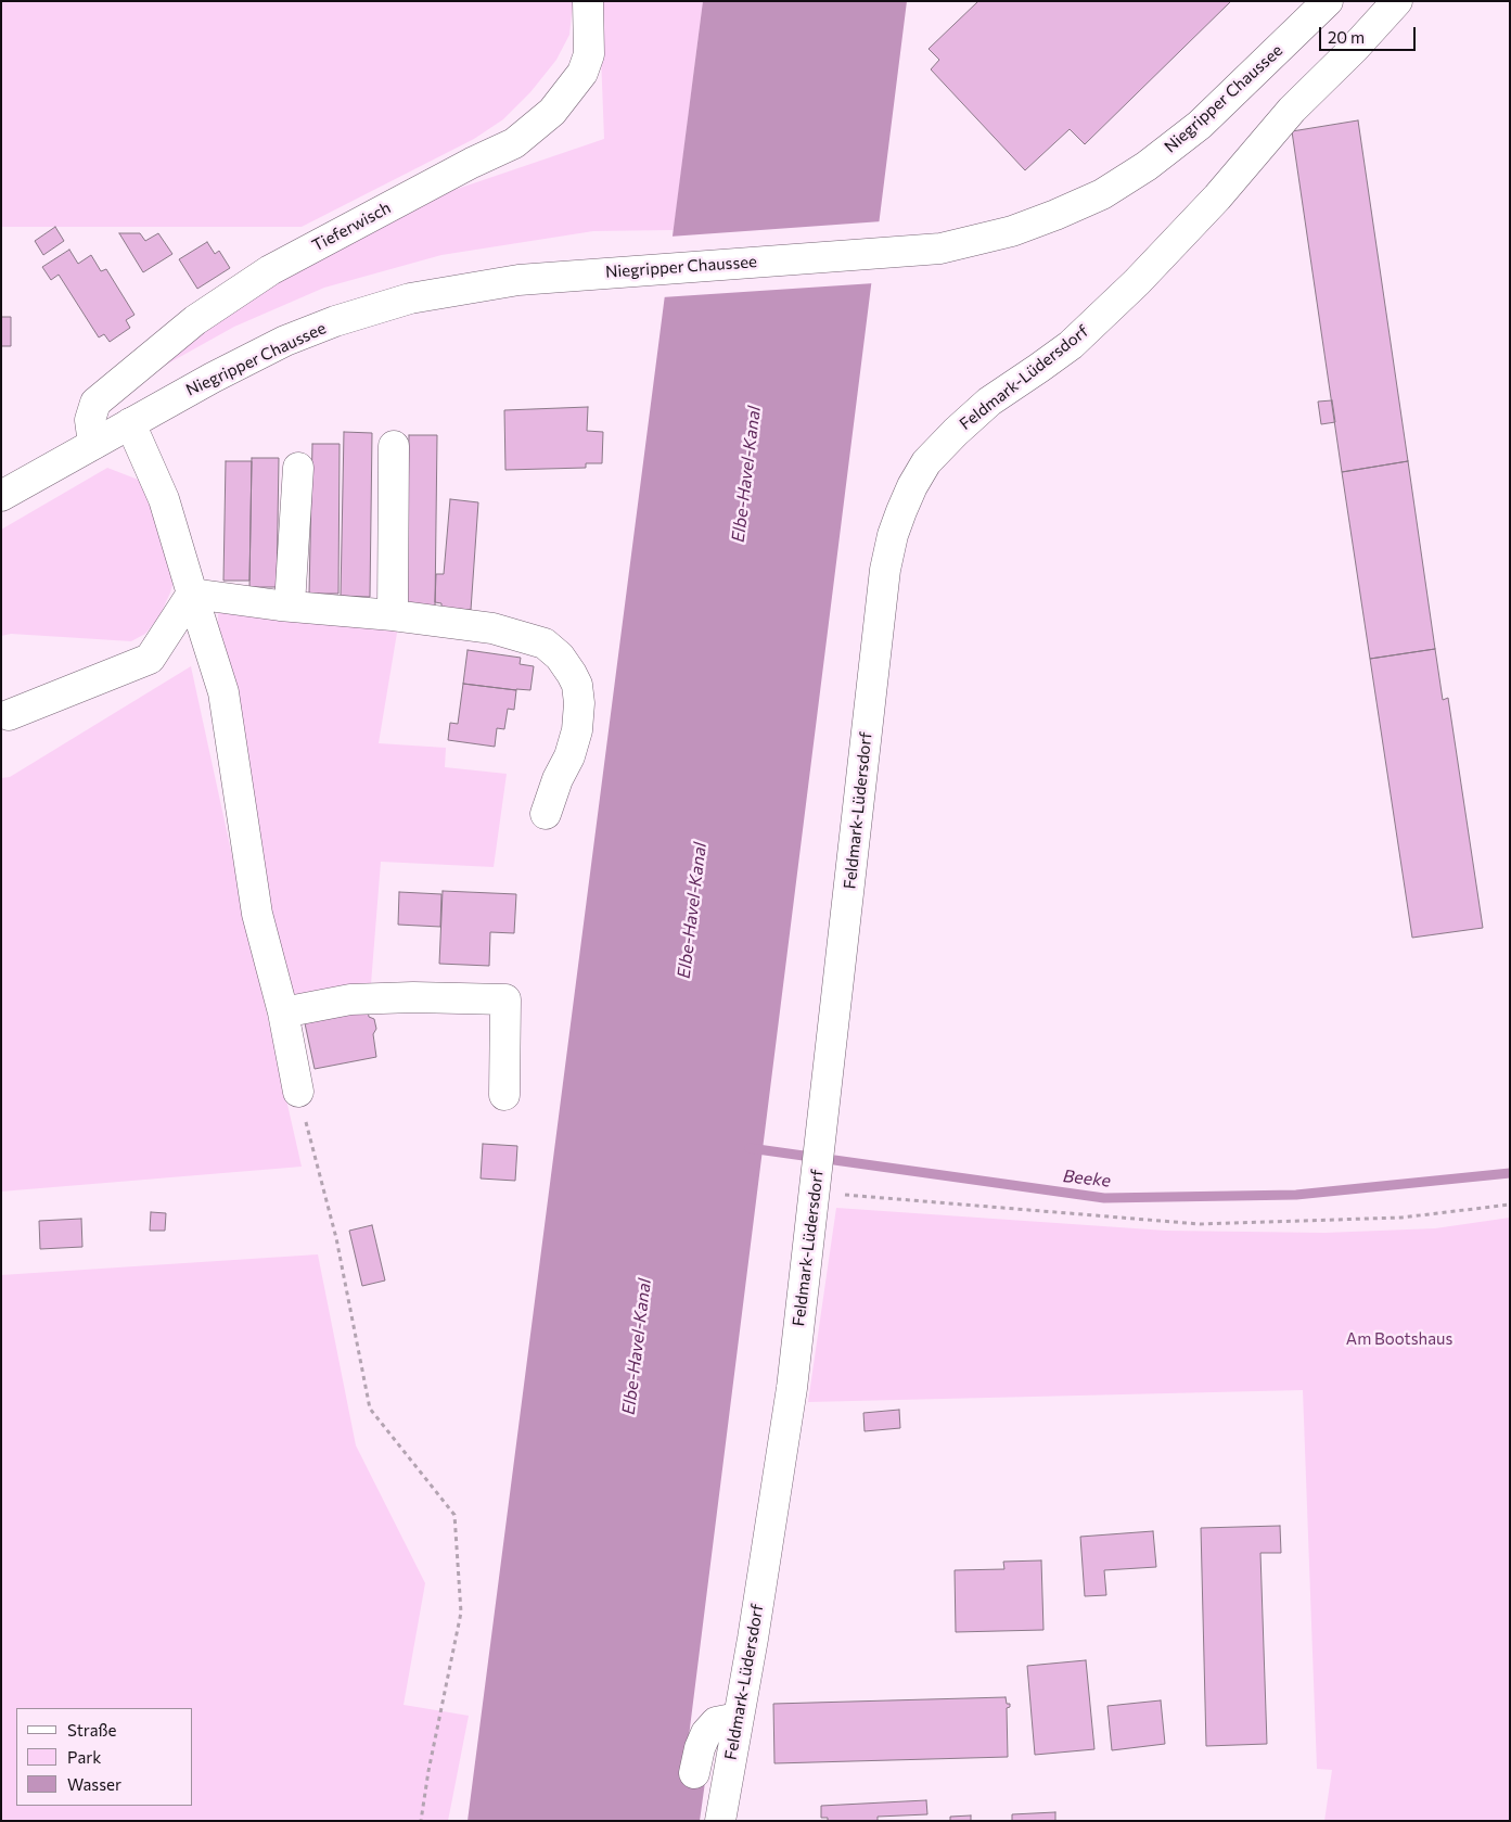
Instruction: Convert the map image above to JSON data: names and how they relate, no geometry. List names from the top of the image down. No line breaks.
{"streets":{"street":["Niegripper Chaussee","Tieferwisch","Feldmark-Lüdersdorf"]},"crossings":[["Niegripper Chaussee","Tieferwisch"]],"water":["Elbe-Havel-Kanal","Beeke"],"parks":["Am Bootshaus"],"legend":["Straße","Park","Wasser"],"scale_bar":"20 m"}
